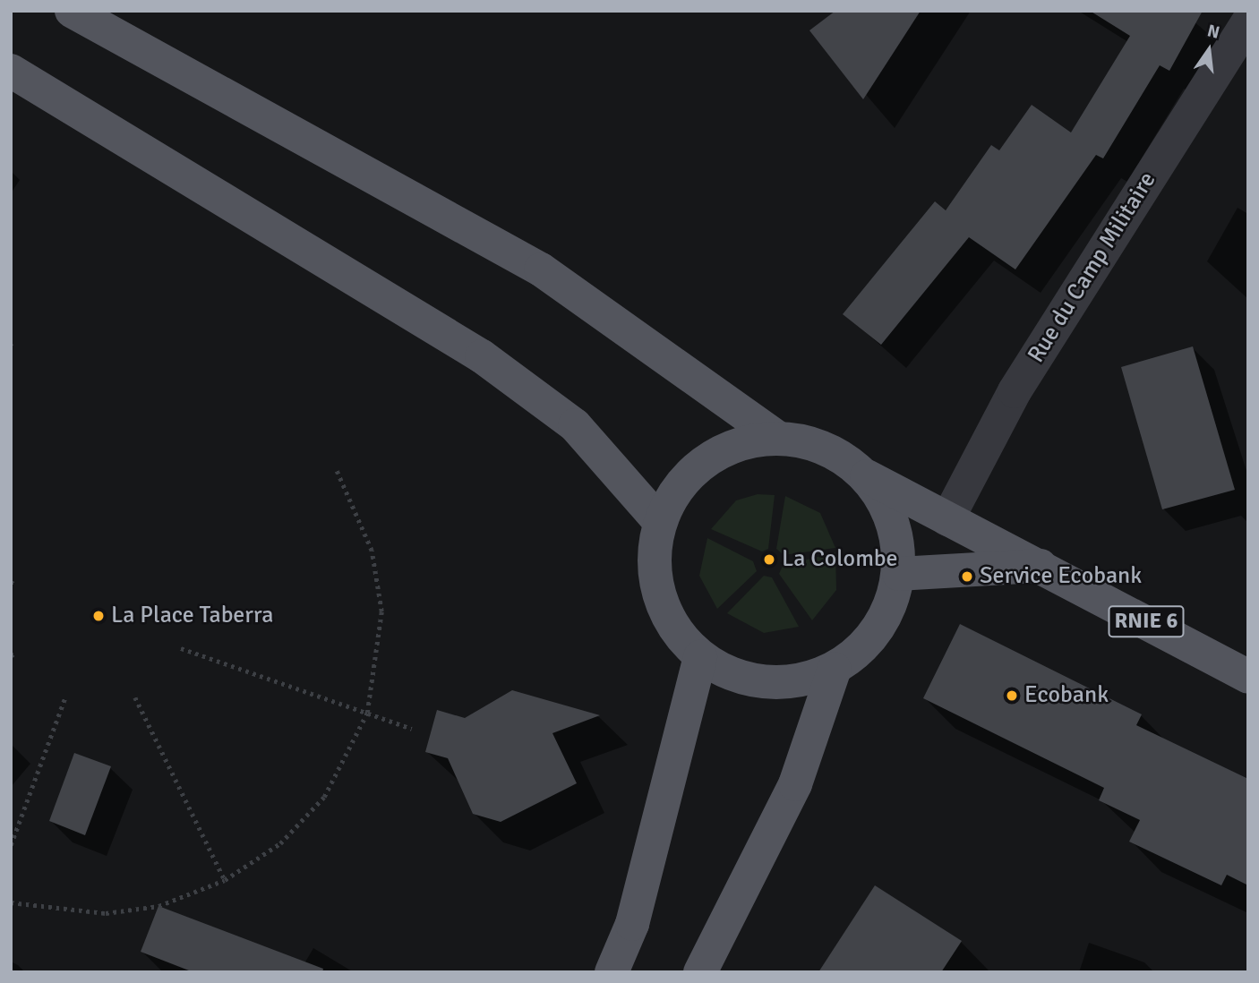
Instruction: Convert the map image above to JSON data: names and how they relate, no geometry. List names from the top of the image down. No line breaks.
{"streets":{"main road":["RNIE 6"],"street":["Rue du Camp Militaire"]},"crossings":[["Rue du Camp Militaire","RNIE 6"]],"places":["La Colombe","Service Ecobank","La Place Taberra","Ecobank"],"north":"top"}
